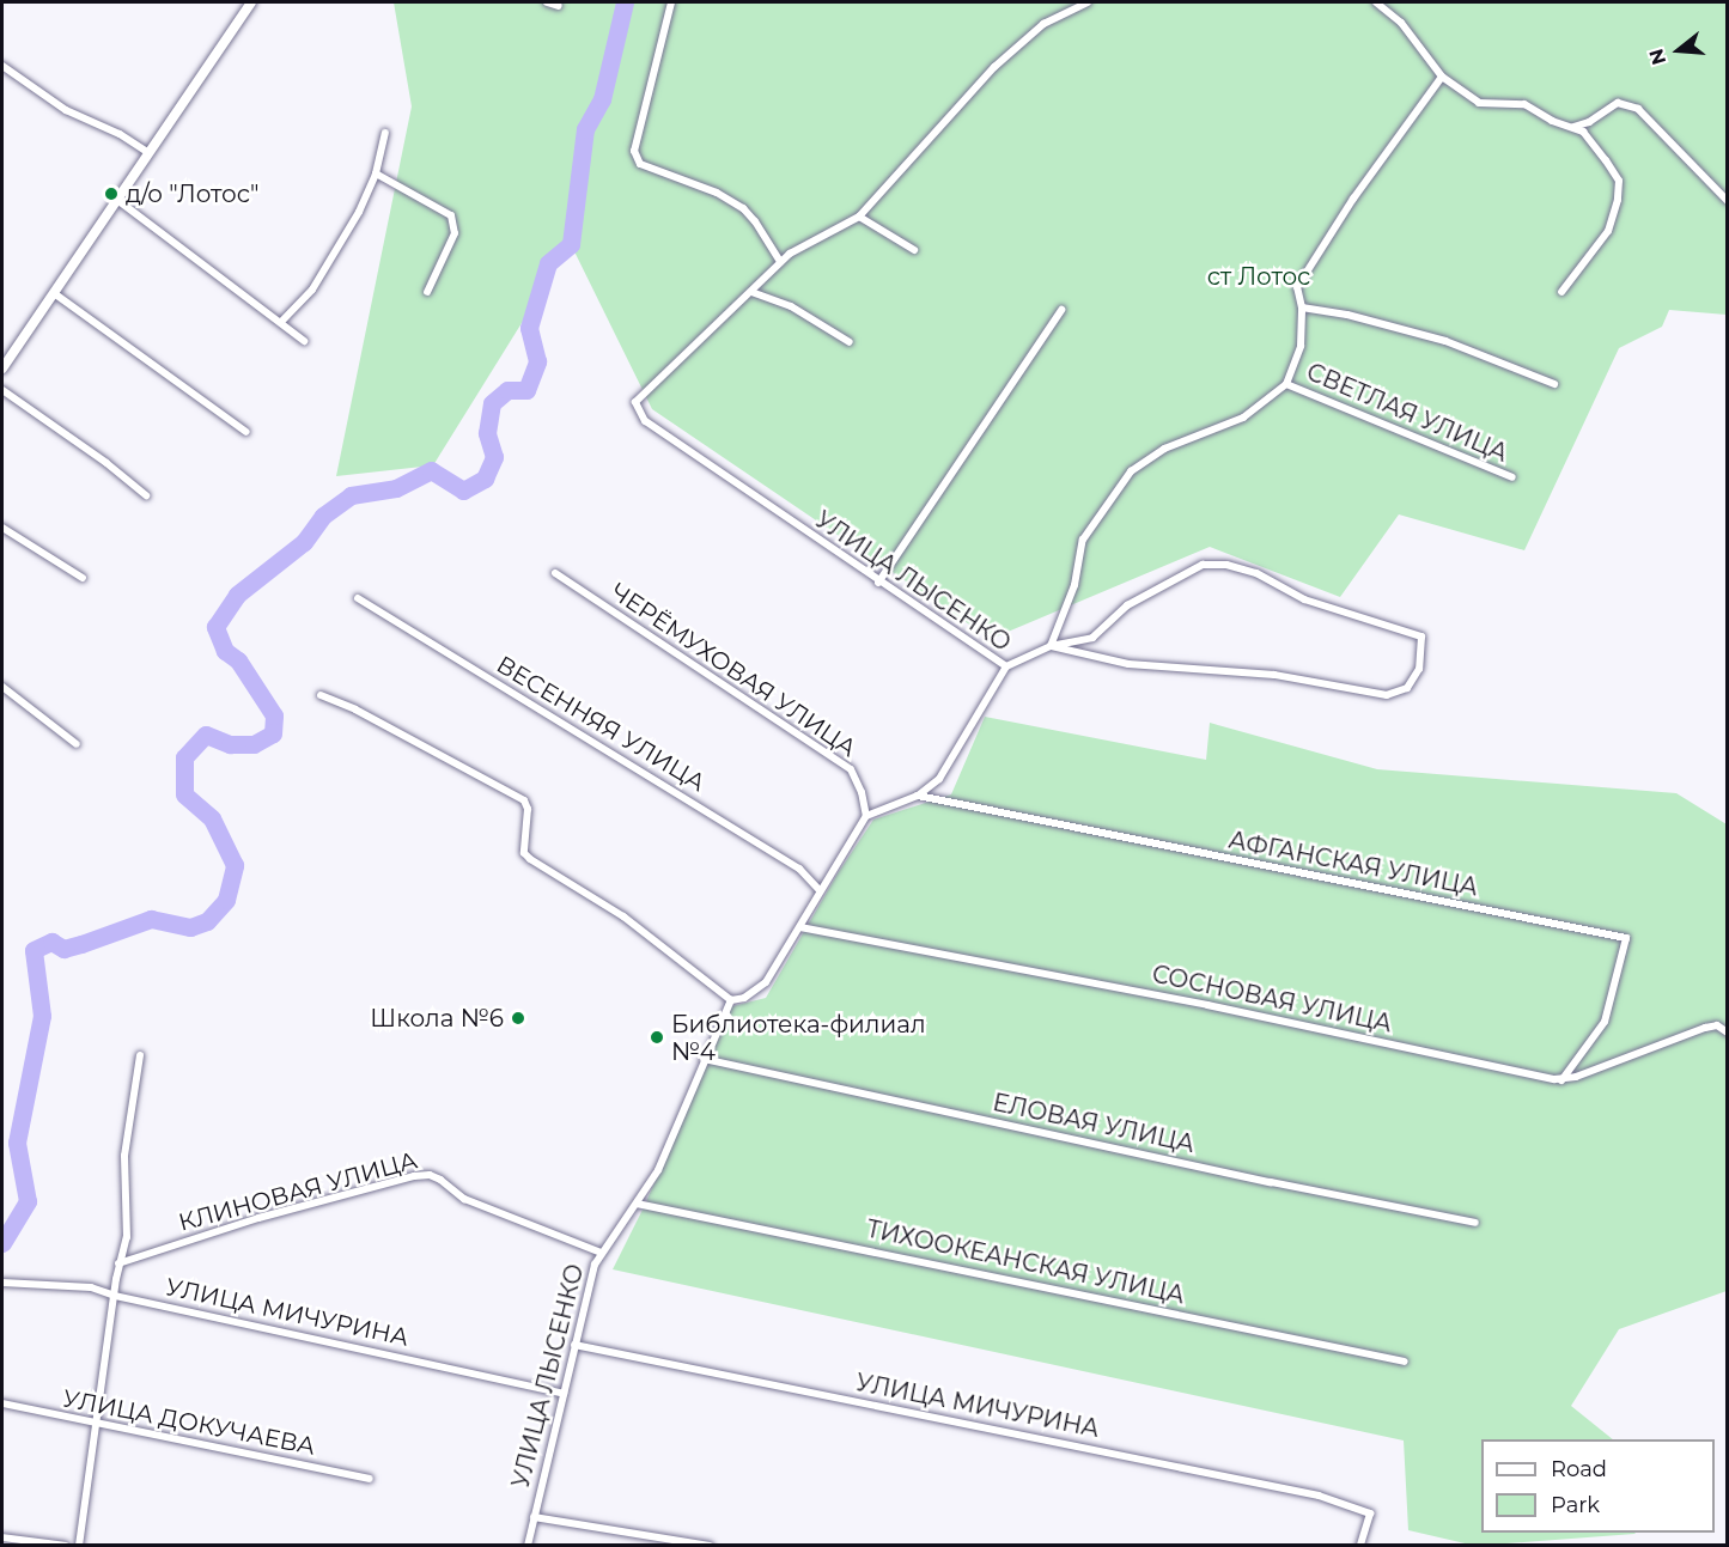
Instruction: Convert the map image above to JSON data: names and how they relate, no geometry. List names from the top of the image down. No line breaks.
{"streets":{"street":["СВЕТЛАЯ УЛИЦА","УЛИЦА ЛЫСЕНКО","ЧЕРЁМУХОВАЯ УЛИЦА","ВЕСЕННЯЯ УЛИЦА","АФГАНСКАЯ УЛИЦА","СОСНОВАЯ УЛИЦА","ЕЛОВАЯ УЛИЦА","КЛИНОВАЯ УЛИЦА","ТИХООКЕАНСКАЯ УЛИЦА","УЛИЦА МИЧУРИНА","УЛИЦА ДОКУЧАЕВА"]},"crossings":[["УЛИЦА ЛЫСЕНКО","ЧЕРЁМУХОВАЯ УЛИЦА"],["УЛИЦА ЛЫСЕНКО","АФГАНСКАЯ УЛИЦА"],["УЛИЦА ЛЫСЕНКО","ЕЛОВАЯ УЛИЦА"],["УЛИЦА ЛЫСЕНКО","КЛИНОВАЯ УЛИЦА"],["УЛИЦА ЛЫСЕНКО","ТИХООКЕАНСКАЯ УЛИЦА"],["УЛИЦА ЛЫСЕНКО","УЛИЦА МИЧУРИНА"],["АФГАНСКАЯ УЛИЦА","СОСНОВАЯ УЛИЦА"]],"parks":["ст Лотос"],"places":["д/о \"Лотос\"","Школа №6","Библиотека-филиал №4"],"legend":["Road","Park"],"north":"left"}
